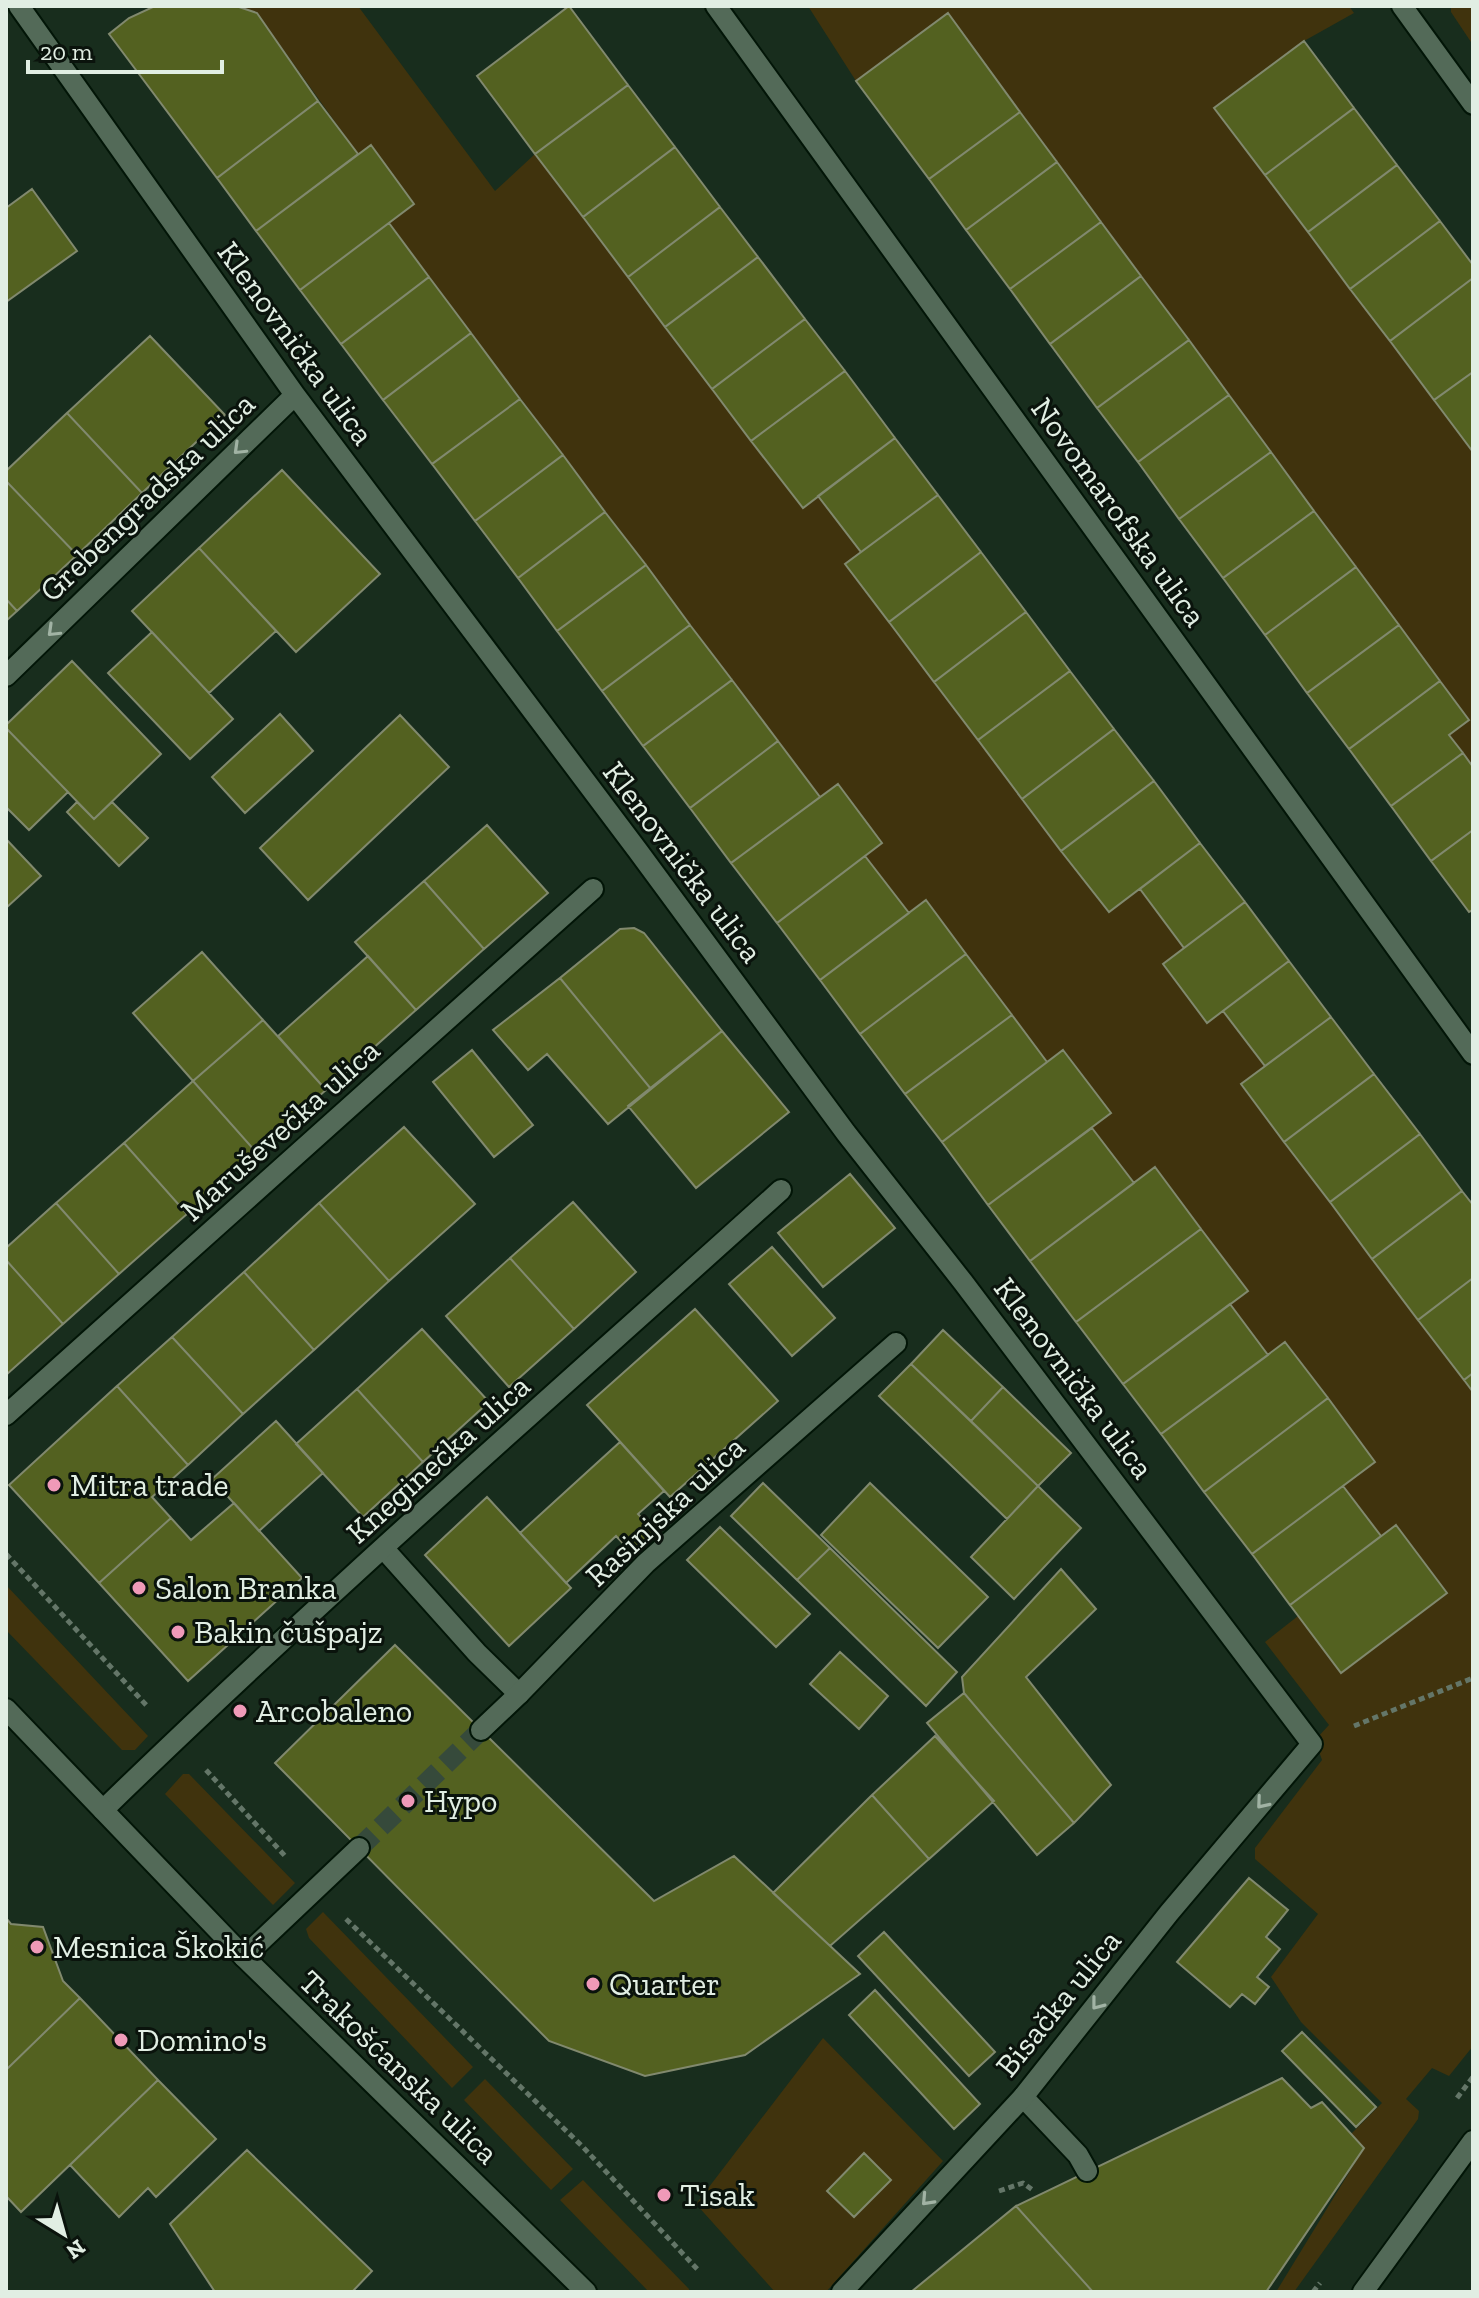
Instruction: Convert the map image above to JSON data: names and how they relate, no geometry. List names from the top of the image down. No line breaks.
{"streets":{"street":["Klenovnička ulica","Grebengradska ulica","Novomarofska ulica","Maruševečka ulica","Kneginečka ulica","Rasinjska ulica","Bisačka ulica","Trakošćanska ulica"]},"crossings":[["Klenovnička ulica","Grebengradska ulica"],["Klenovnička ulica","Bisačka ulica"],["Kneginečka ulica","Trakošćanska ulica"]],"one_way":["Grebengradska ulica","Bisačka ulica"],"places":["Mitra trade","Salon Branka","Bakin čušpajz","Arcobaleno","Hypo","Mesnica Škokić","Quarter","Domino's","Tisak"],"scale_bar":"20 m","north":"bottom right"}
